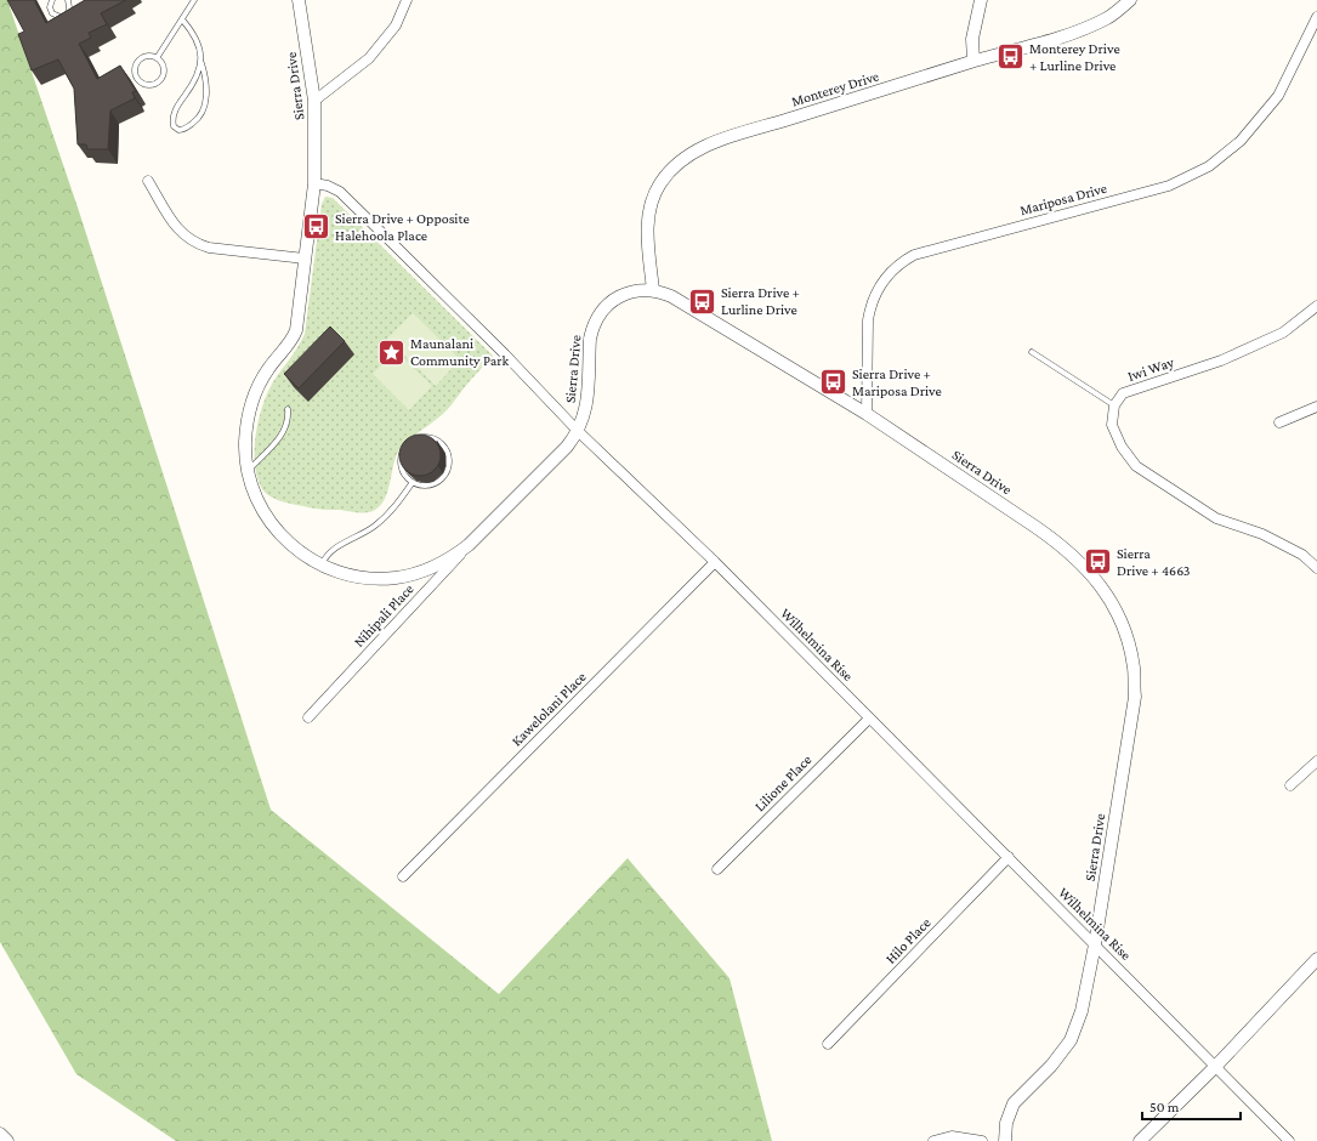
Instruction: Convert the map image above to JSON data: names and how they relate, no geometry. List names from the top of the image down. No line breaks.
{"streets":{"street":["Sierra Drive","Monterey Drive","Mariposa Drive","Iwi Way","Nihipali Place","Wilhelmina Rise","Kawelolani Place","Lilione Place","Hilo Place"]},"crossings":[["Sierra Drive","Monterey Drive"],["Sierra Drive","Mariposa Drive"],["Sierra Drive","Nihipali Place"],["Sierra Drive","Wilhelmina Rise"],["Wilhelmina Rise","Kawelolani Place"],["Wilhelmina Rise","Lilione Place"],["Wilhelmina Rise","Hilo Place"]],"places":{"bus stop":["Monterey Drive + Lurline Drive","Sierra Drive + Opposite Halehoola Place","Sierra Drive + Lurline Drive","Sierra Drive + Mariposa Drive","Sierra Drive + 4663"],"place":["Maunalani Community Park"]},"scale_bar":"50 m"}
